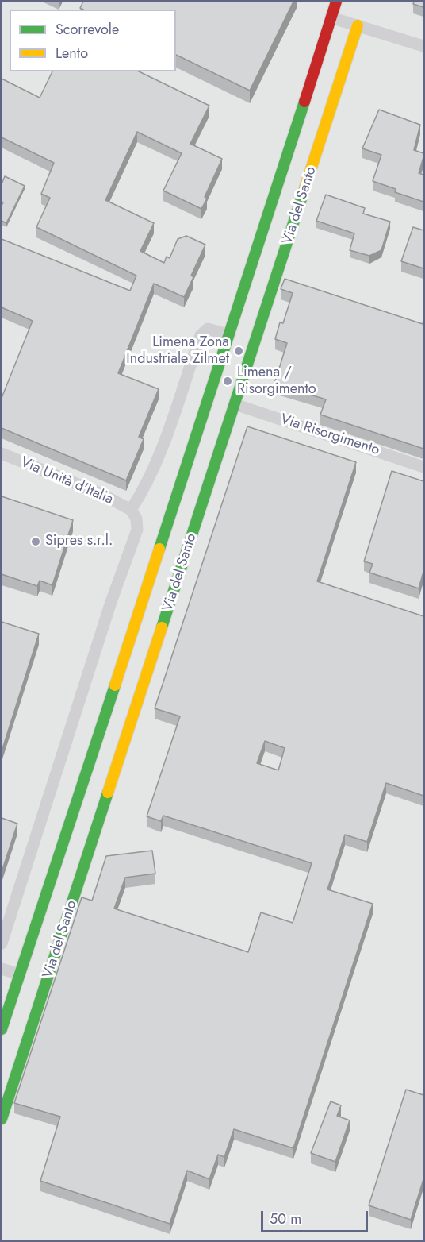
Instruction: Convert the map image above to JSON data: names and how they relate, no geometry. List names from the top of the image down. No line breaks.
{"streets":{"street":["Via del Santo","Via Risorgimento","Via Unità d'Italia"]},"crossings":[["Via del Santo","Via Risorgimento"]],"places":["Limena Zona Industriale Zilmet","Limena / Risorgimento","Sipres s.r.l."],"legend":["Scorrevole","Lento"],"scale_bar":"50 m"}
